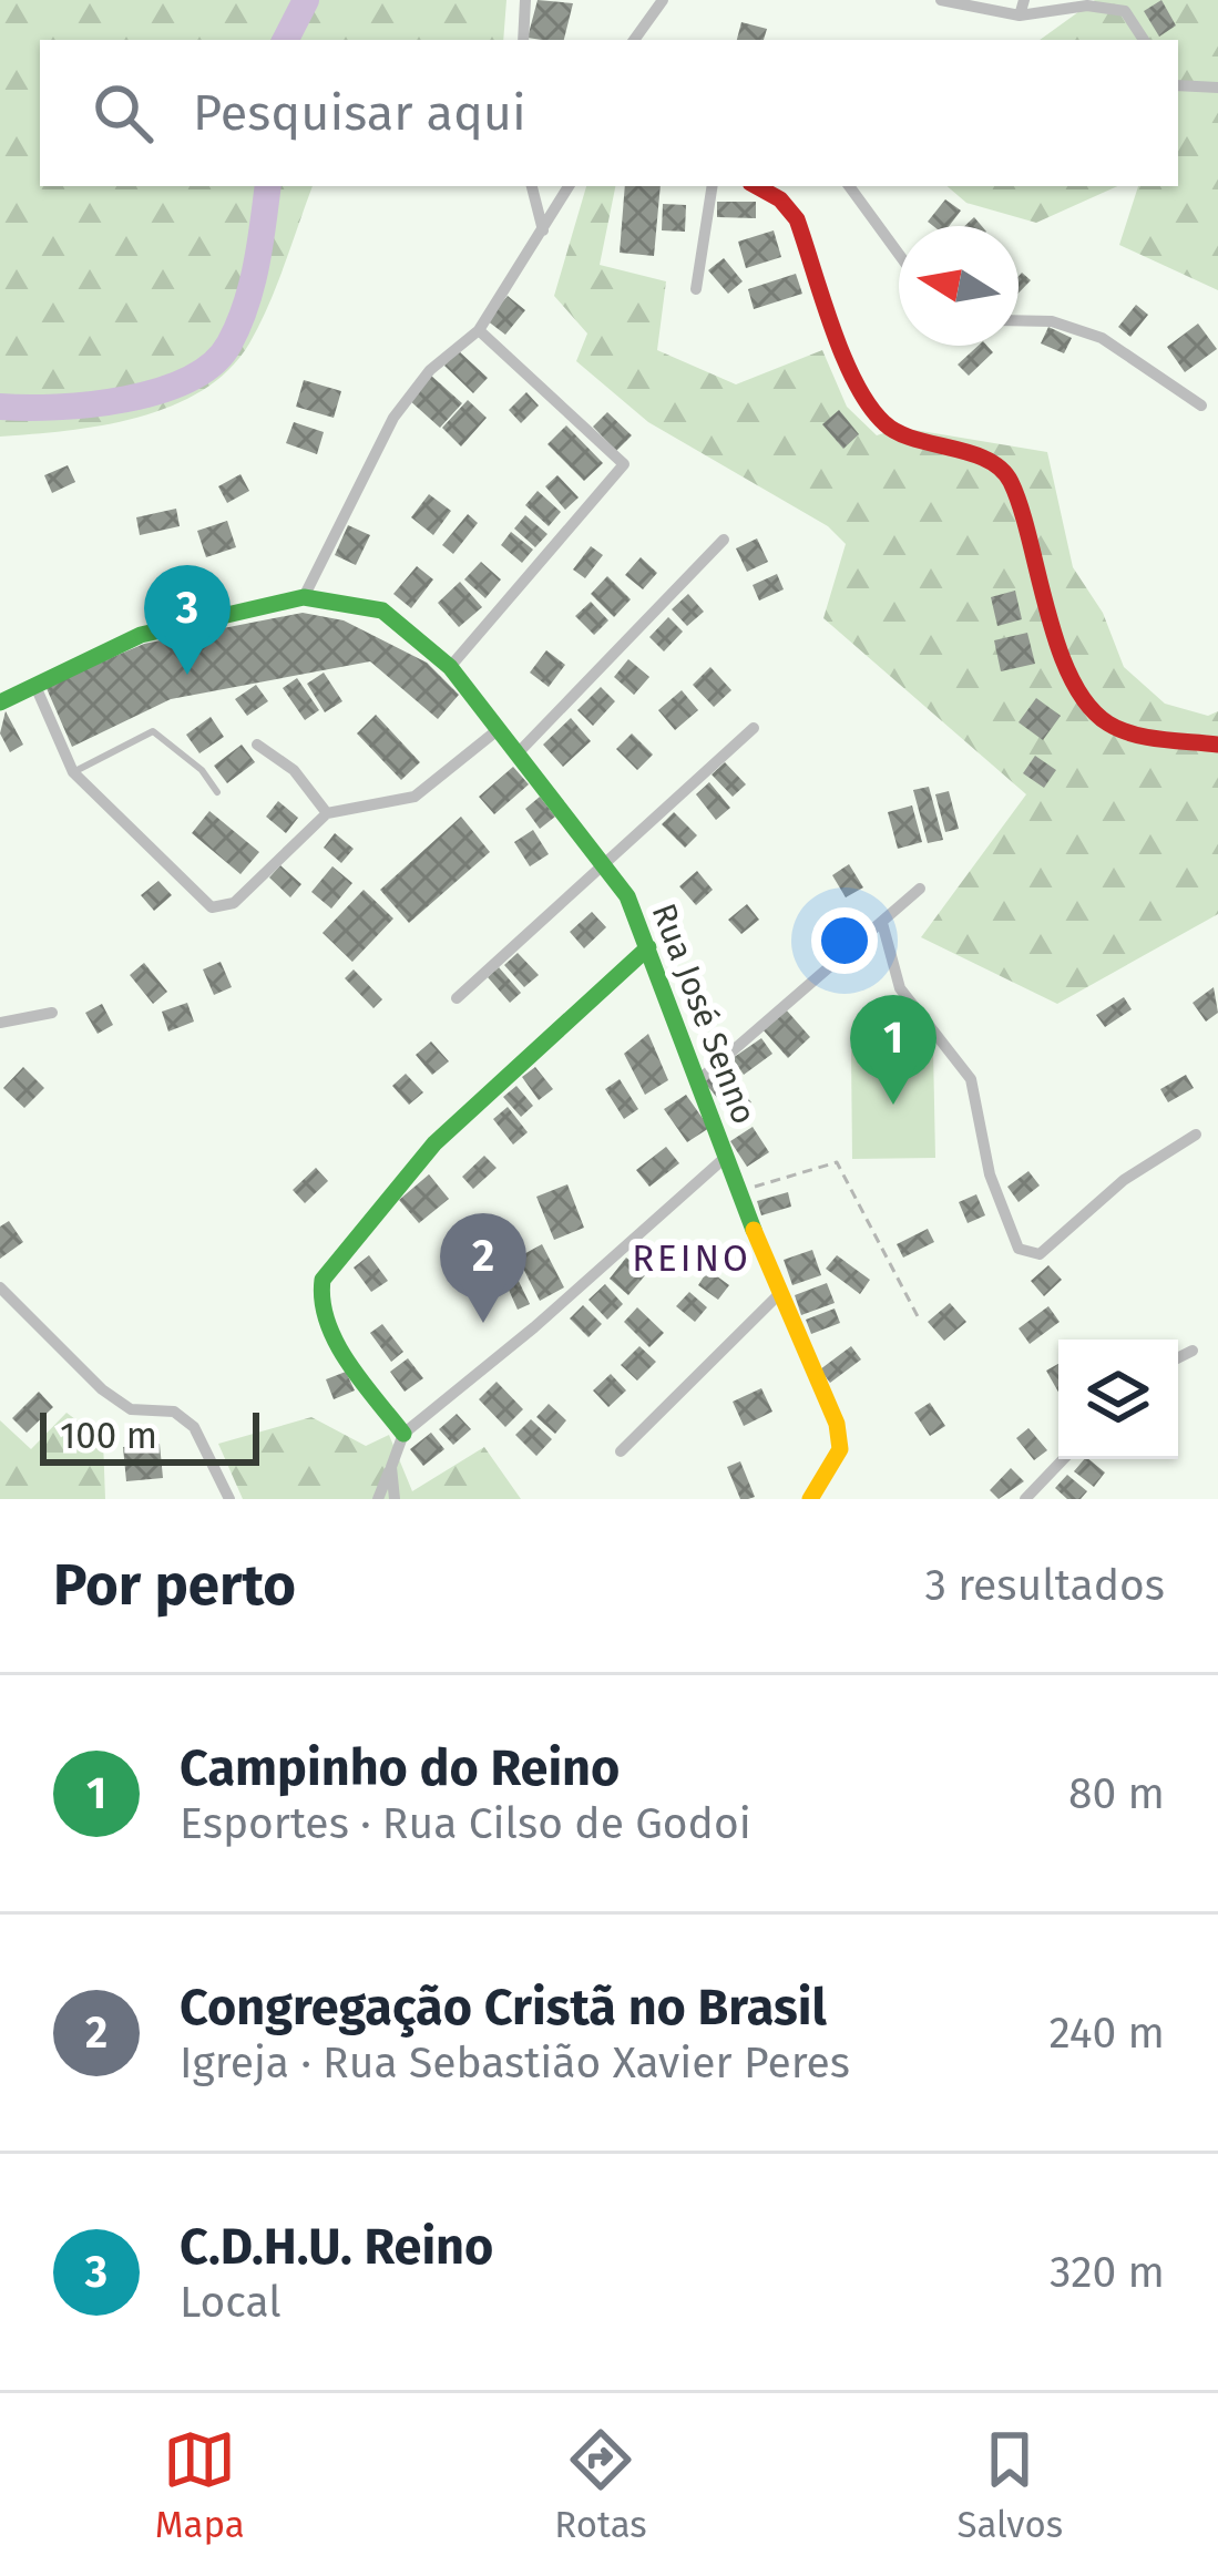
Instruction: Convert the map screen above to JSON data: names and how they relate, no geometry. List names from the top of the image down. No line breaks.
{"streets":{"street":["Rua José Senno"]},"districts":["REINO"],"scale_bar":"100 m","north":"left","page":{"search":"Pesquisar aqui","pins":["3","1","2"],"scale":"100 m","heading":["Por perto","3 resultados"],"list":[{"mark":"1","name":"Campinho do Reino","note":"Esportes · Rua Cilso de Godoi","value":"80 m"},{"mark":"2","name":"Congregação Cristã no Brasil","note":"Igreja · Rua Sebastião Xavier Peres","value":"240 m"},{"mark":"3","name":"C.D.H.U. Reino","note":"Local","value":"320 m"}],"nav":["Mapa","Rotas","Salvos"]}}
